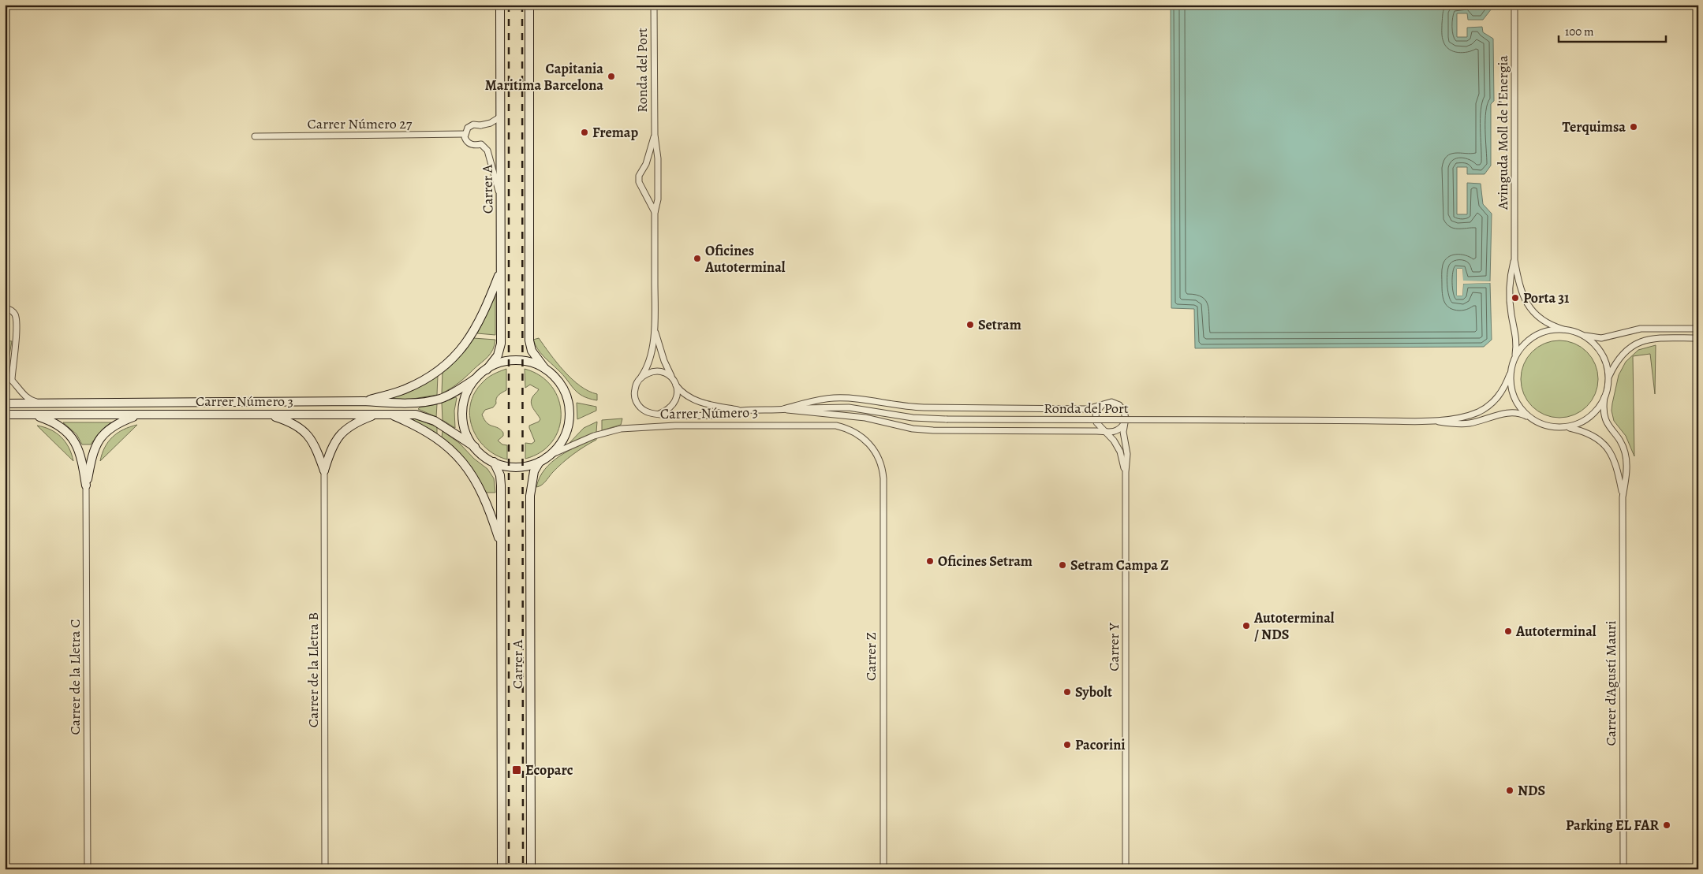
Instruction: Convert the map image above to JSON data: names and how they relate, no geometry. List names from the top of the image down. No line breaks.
{"streets":{"main road":["Carrer A","Carrer Número 3"],"street":["Ronda del Port","Carrer Número 27","Avinguda Moll de l'Energia","Carrer Y","Carrer Z","Carrer de la Lletra B","Carrer de la Lletra C","Carrer d'Agustí Mauri"]},"crossings":[["Ronda del Port","Carrer Número 3"],["Carrer A","Carrer Número 3"],["Carrer Número 3","Carrer Z"]],"places":{"other":["Capitania Maritima Barcelona","Terquimsa","Fremap","Oficines Autoterminal","Porta 31","Setram","Oficines Setram","Setram Campa Z","Autoterminal / NDS","Autoterminal","Sybolt","Pacorini","NDS","Parking EL FAR"],"transit":["Ecoparc"]},"scale_bar":"100 m"}
